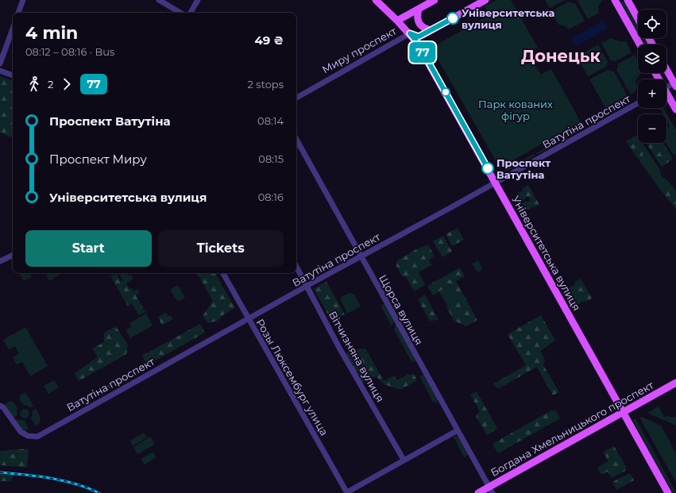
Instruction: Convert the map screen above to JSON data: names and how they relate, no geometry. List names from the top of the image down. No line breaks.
{"streets":{"main road":["Миру проспект","Університетська вулиця","Богдана Хмельницького проспект"],"street":["Ватутіна проспект","Щорса вулиця","Вітчизняна вулиця","Розы Люксембург улица"]},"crossings":[["Миру проспект","Університетська вулиця"],["Ватутіна проспект","Університетська вулиця"],["Ватутіна проспект","Щорса вулиця"],["Ватутіна проспект","Вітчизняна вулиця"],["Ватутіна проспект","Розы Люксембург улица"],["Університетська вулиця","Богдана Хмельницького проспект"],["Щорса вулиця","Богдана Хмельницького проспект"]],"districts":["Донецьк"],"parks":["Парк кованих фігур"],"places":["Університетська вулиця","Проспект Ватутіна"],"lines":["bus line 77"],"page":{"on_map":"77","map_buttons":["+","−"],"heading":["4 min","08:12 – 08:16 · Bus","49 ₴"],"legs":["2","77","2 stops"],"list":[{"name":"Проспект Ватутіна","value":"08:14"},{"name":"Проспект Миру","value":"08:15"},{"name":"Університетська вулиця","value":"08:16"}],"buttons":["Start","Tickets"]}}
